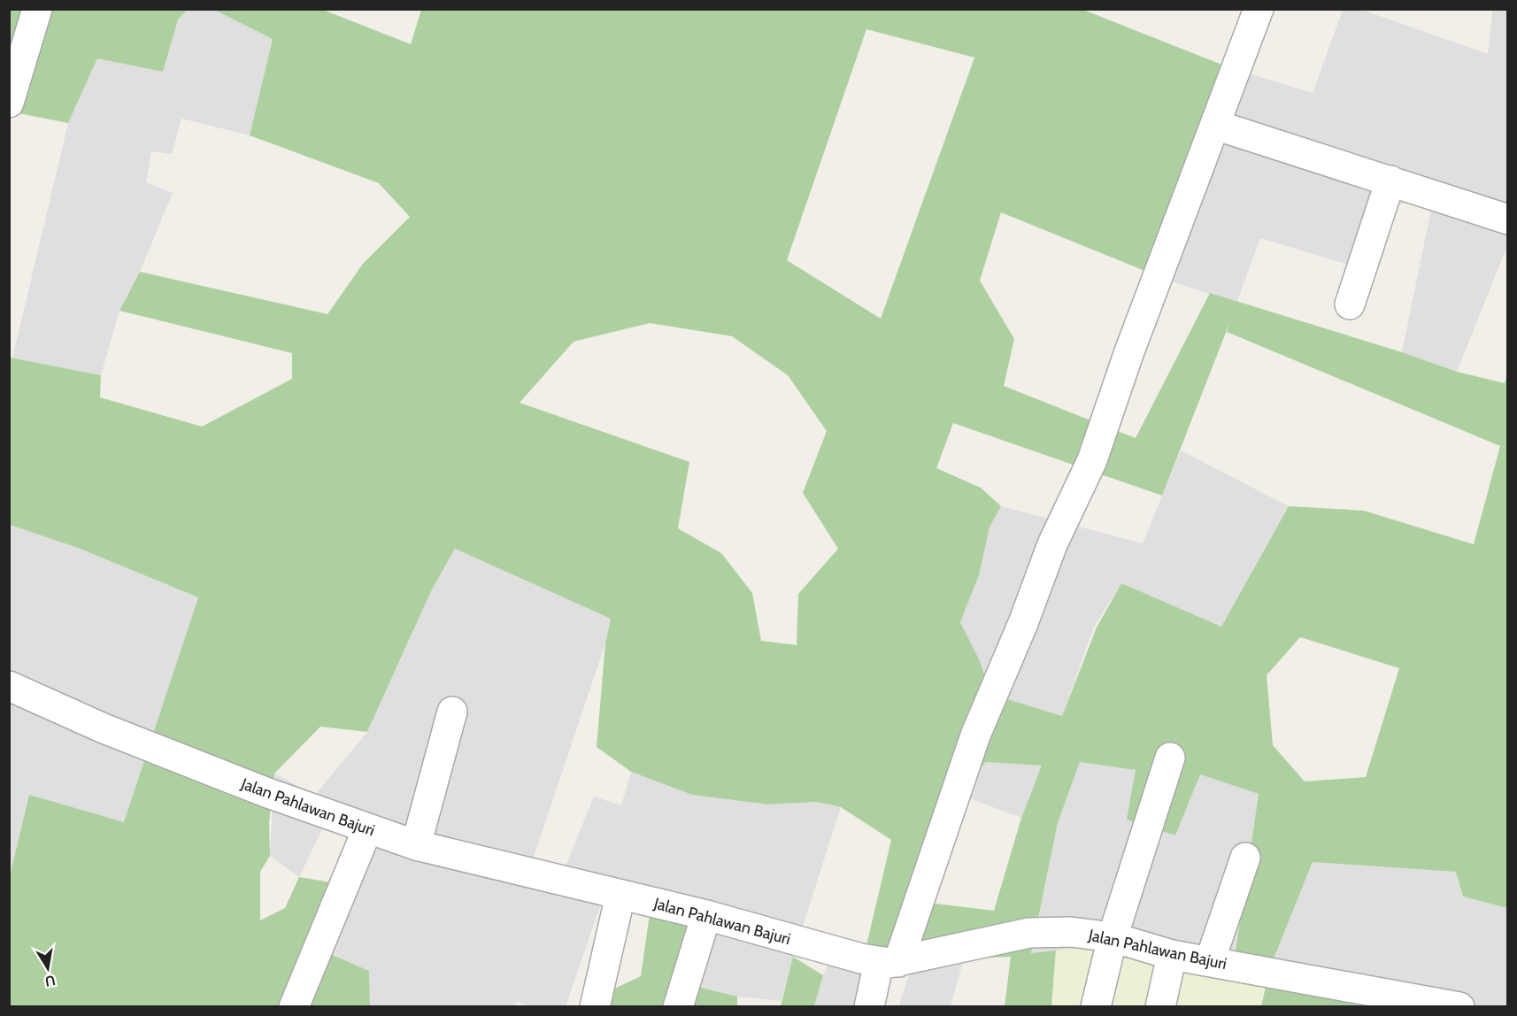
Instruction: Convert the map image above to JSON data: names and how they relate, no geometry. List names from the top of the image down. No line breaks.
{"streets":{"street":["Jalan Pahlawan Bajuri"]},"north":"bottom"}
